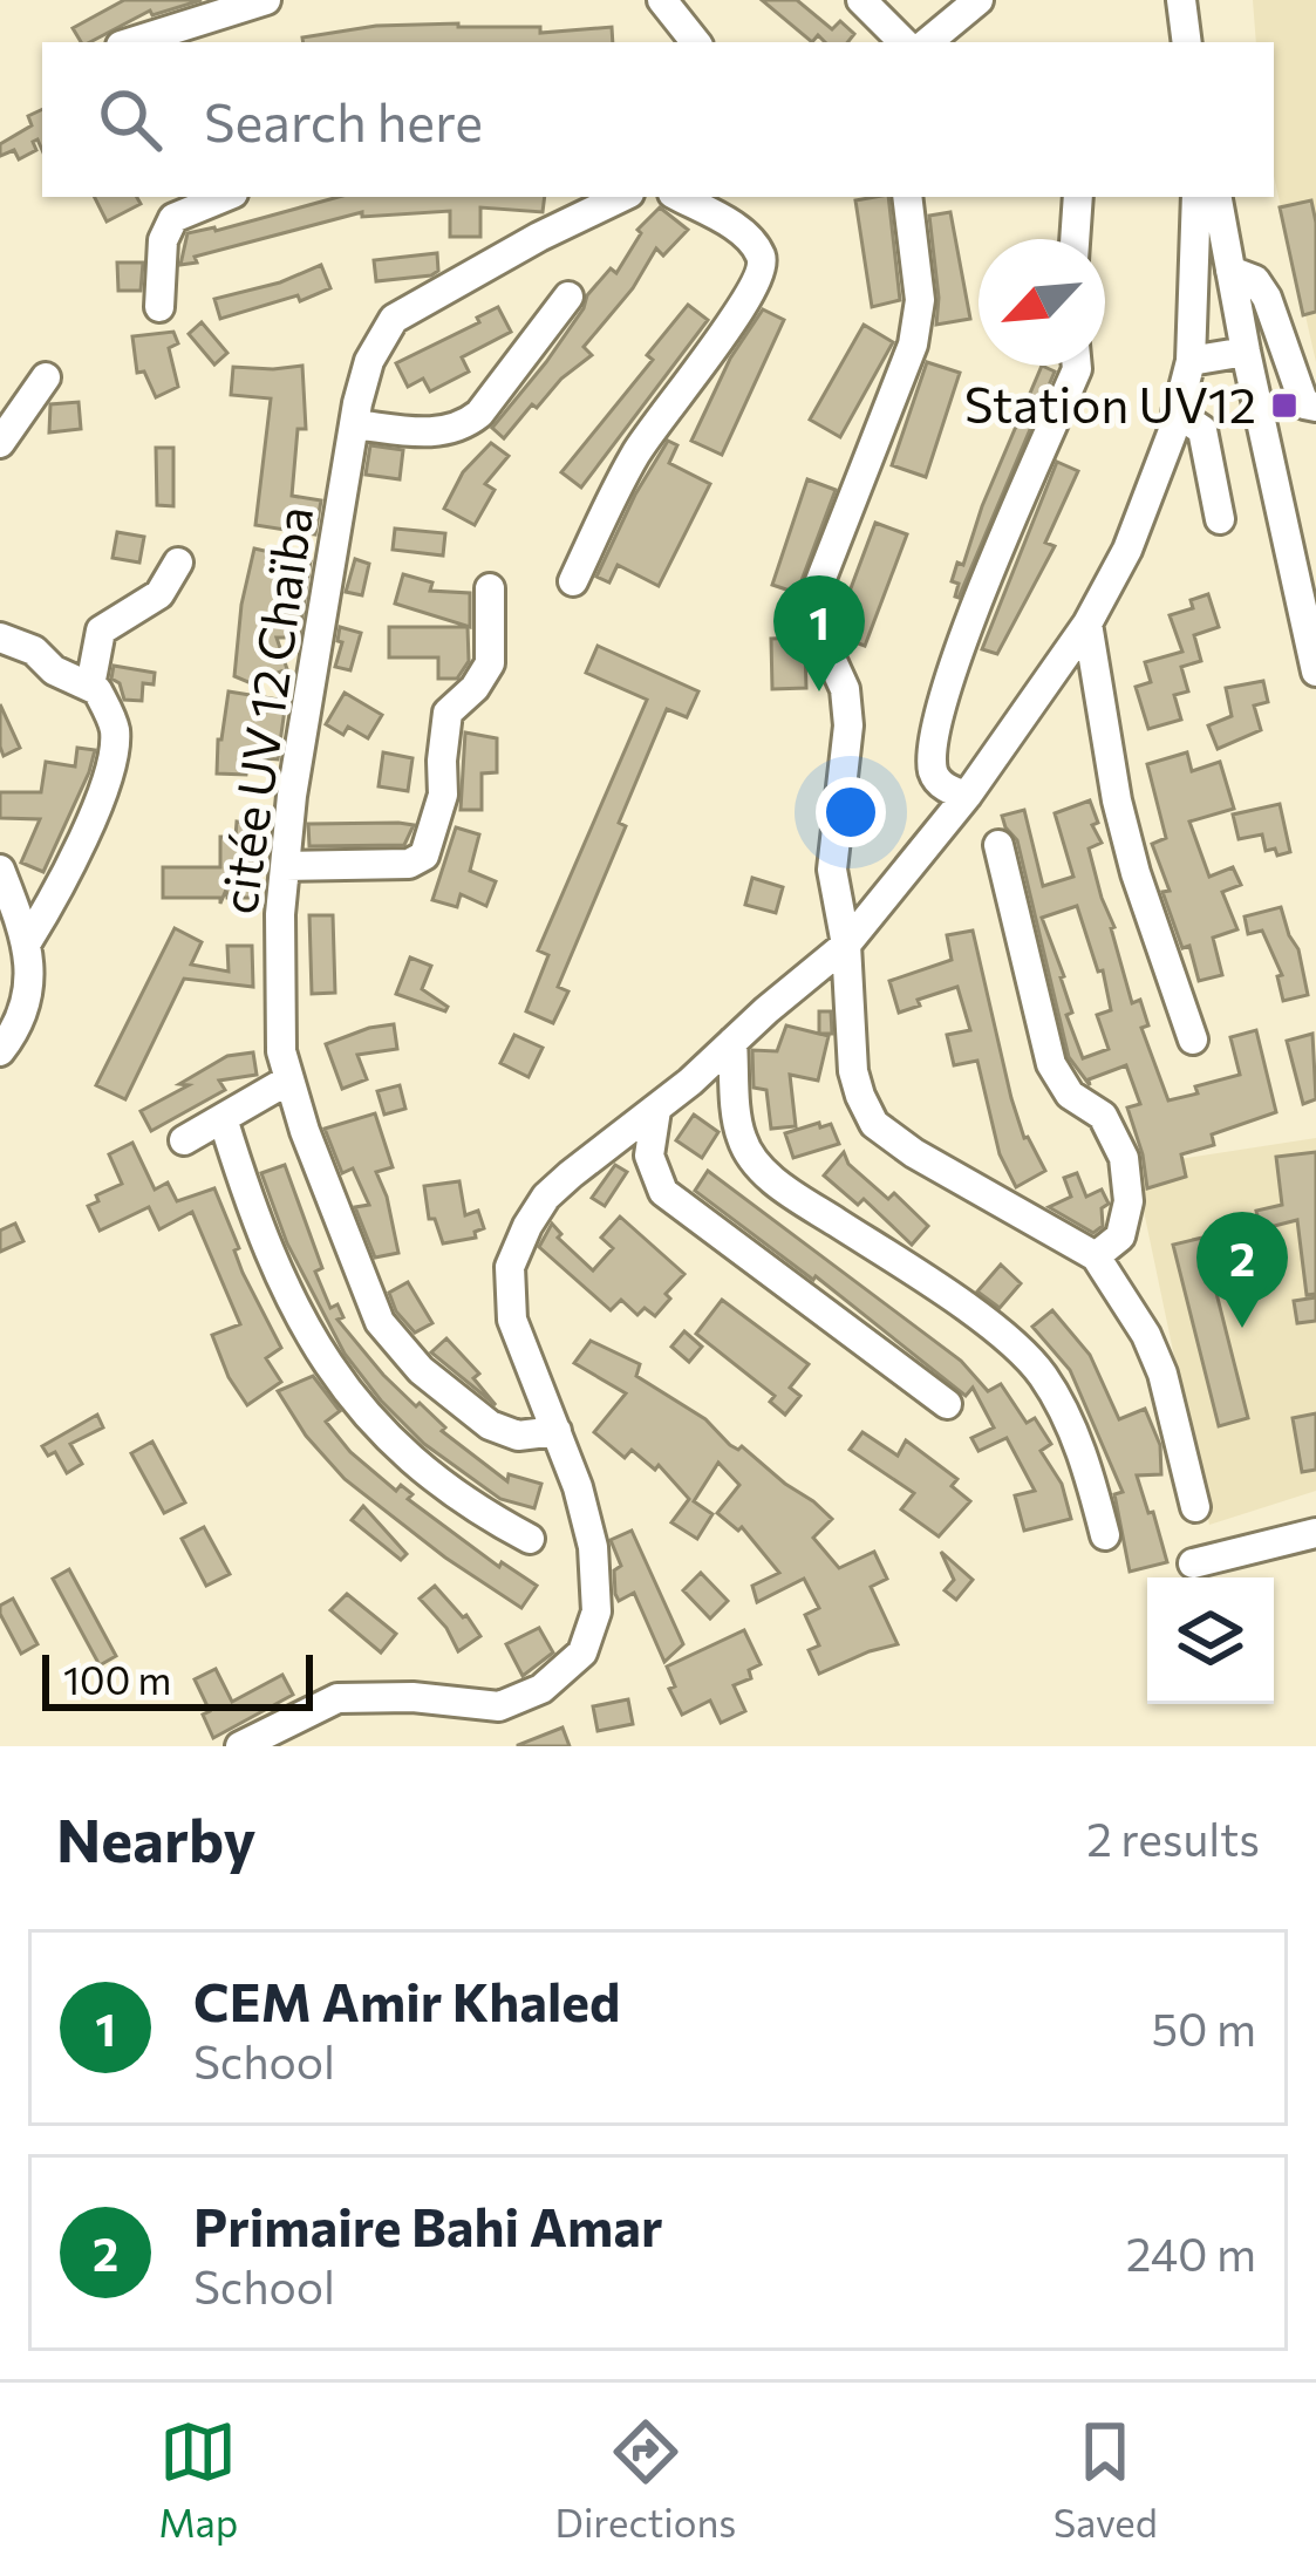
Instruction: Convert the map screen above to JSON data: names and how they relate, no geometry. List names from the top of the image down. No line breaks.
{"streets":{"street":["citée UV 12 Chaïba"]},"places":{"transit":["Station UV12"]},"scale_bar":"100 m","north":"bottom left","page":{"search":"Search here","pins":["1","2"],"scale":"100 m","heading":["Nearby","2 results"],"list":[{"mark":"1","name":"CEM Amir Khaled","note":"School","value":"50 m"},{"mark":"2","name":"Primaire Bahi Amar","note":"School","value":"240 m"}],"nav":["Map","Directions","Saved"]}}
